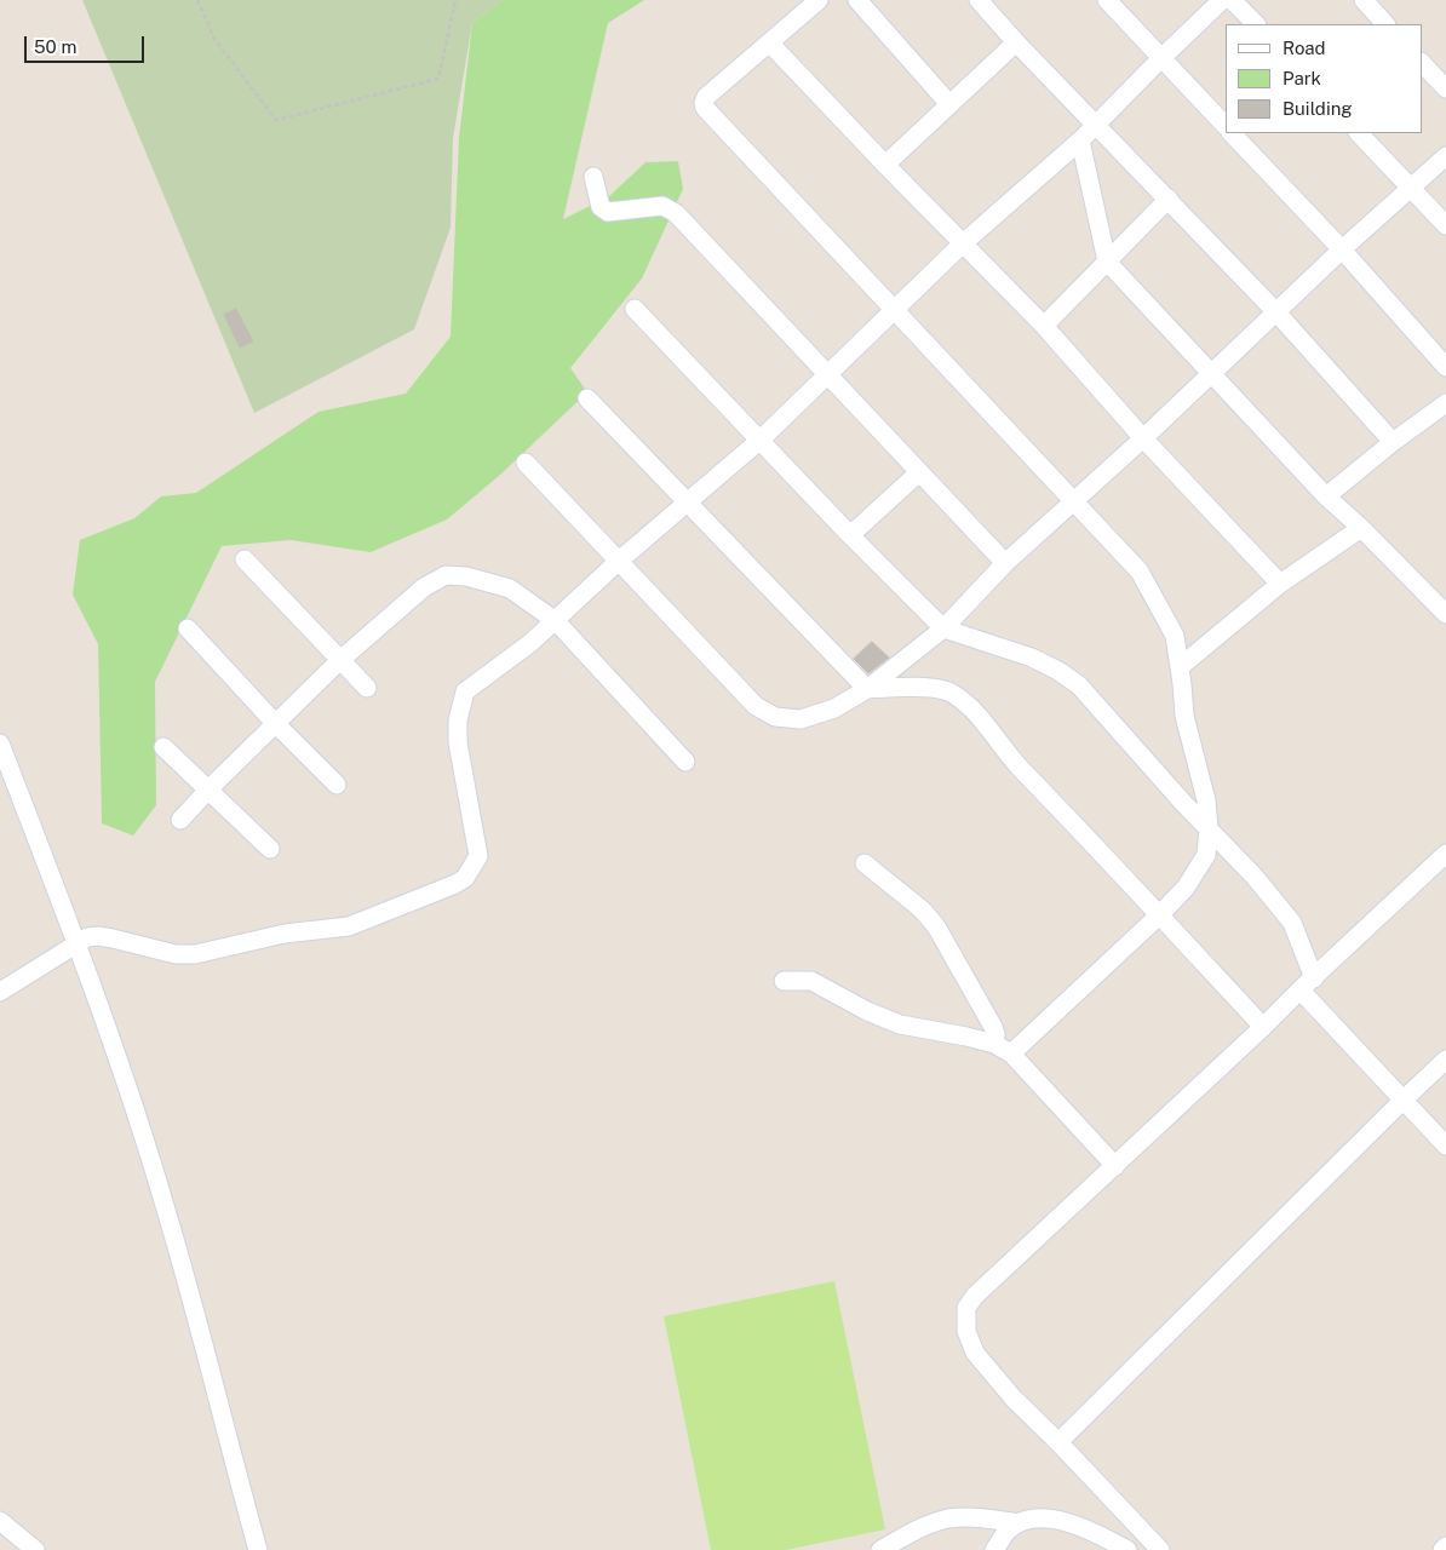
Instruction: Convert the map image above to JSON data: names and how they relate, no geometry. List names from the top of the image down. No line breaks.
{"legend":["Road","Park","Building"],"scale_bar":"50 m"}
